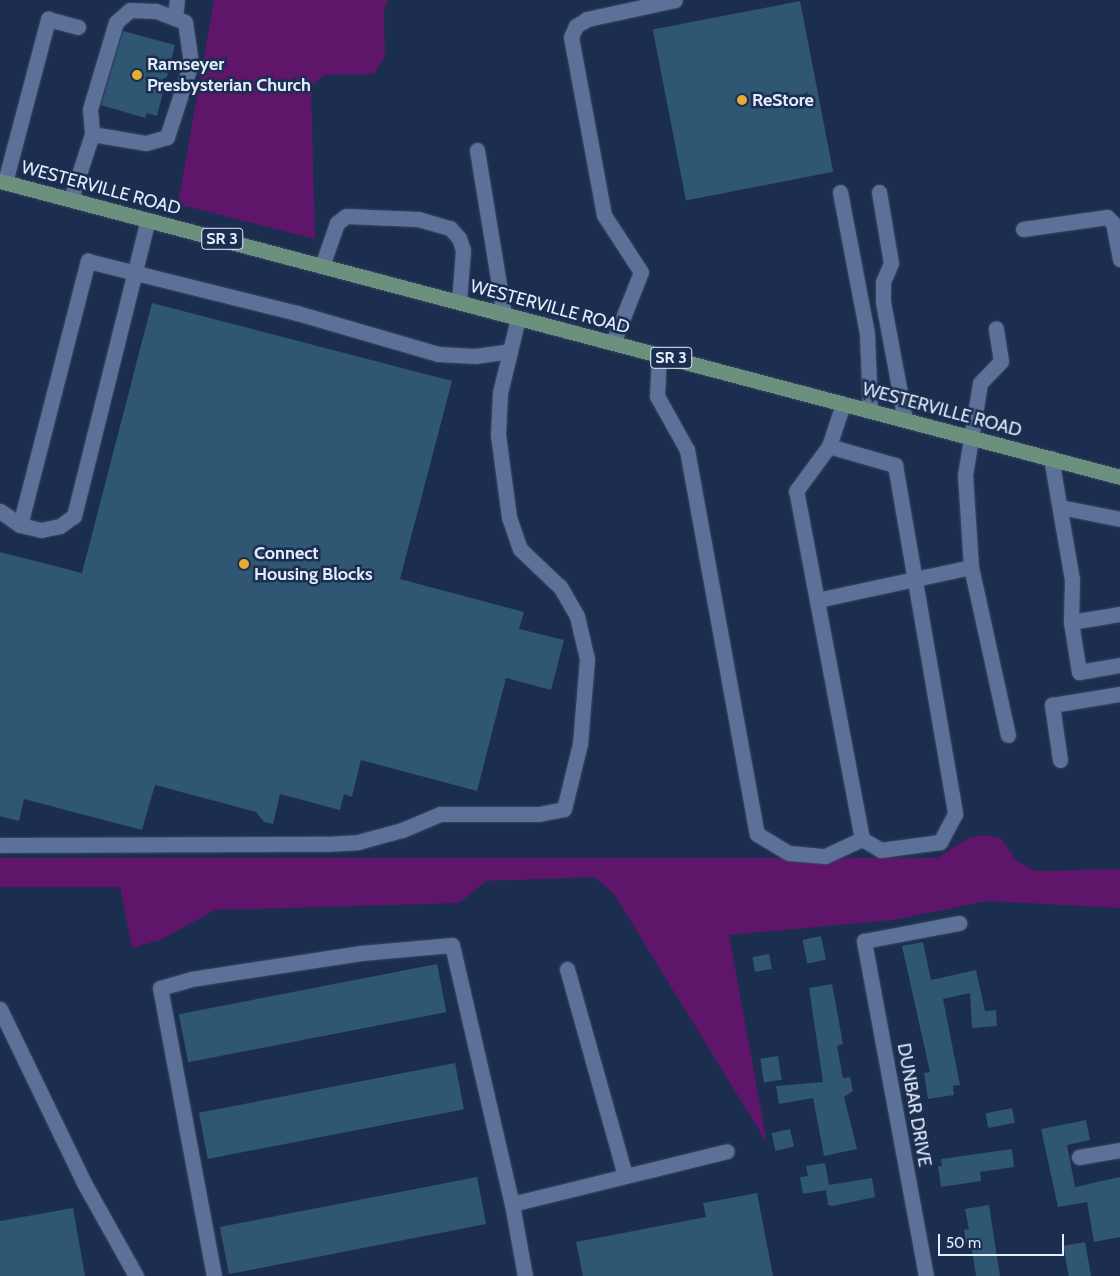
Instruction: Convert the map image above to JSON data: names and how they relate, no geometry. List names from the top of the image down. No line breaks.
{"streets":{"main road":["WESTERVILLE ROAD","SR 3"],"street":["DUNBAR DRIVE"]},"places":["Ramseyer Presbysterian Church","ReStore","Connect Housing Blocks"],"scale_bar":"50 m"}
